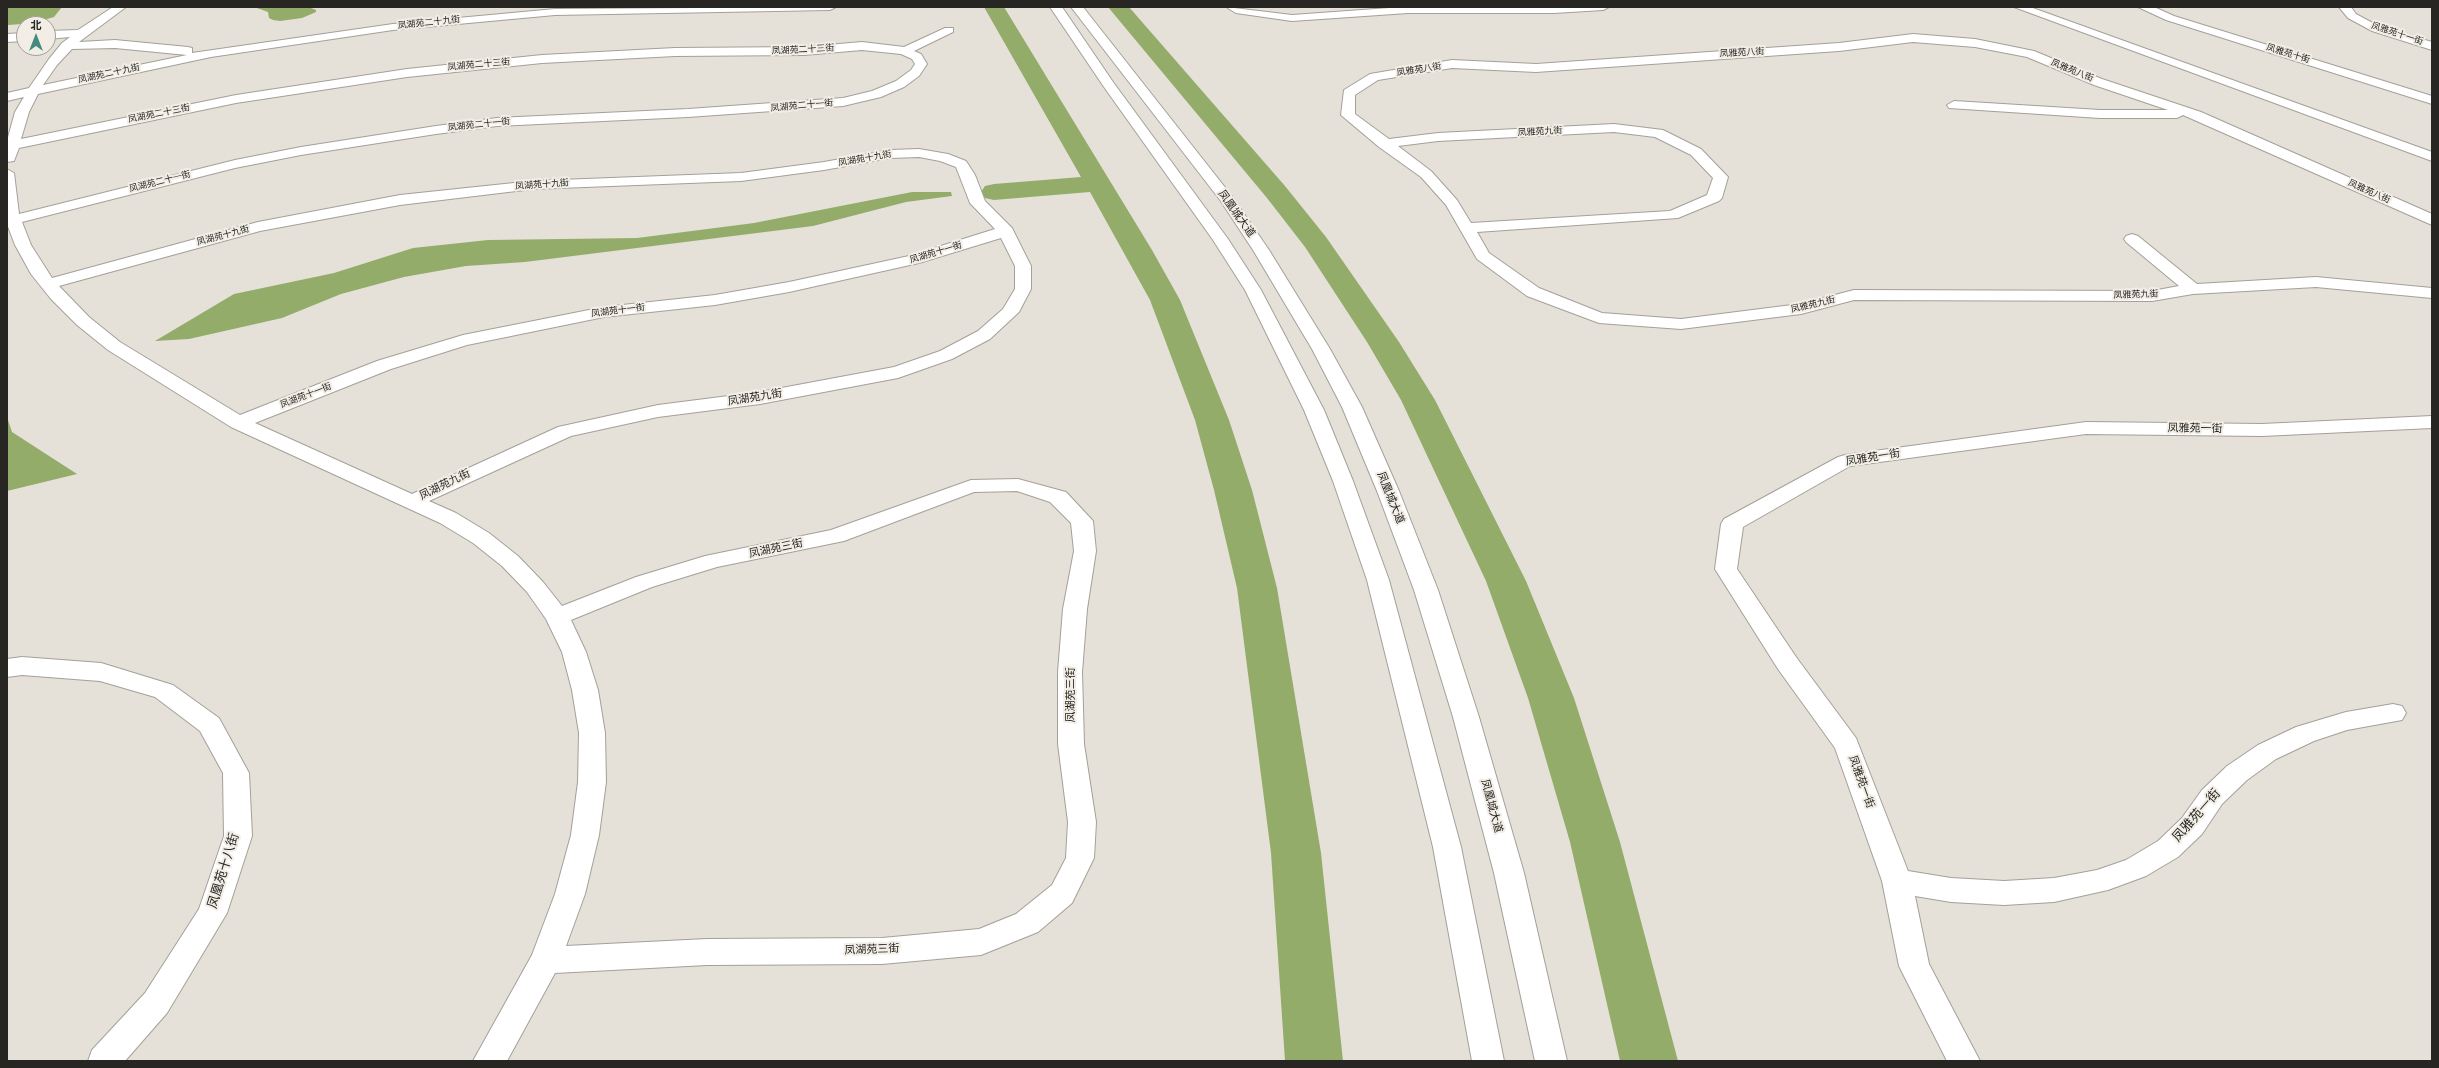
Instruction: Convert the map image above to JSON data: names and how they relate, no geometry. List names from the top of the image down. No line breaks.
{"streets":{"main road":["凤湖苑二十九街","凤雅苑十一街","凤湖苑二十三街","凤雅苑八街","凤雅苑十街","凤湖苑二十一街","凤雅苑九街","凤湖苑十九街","凤凰城大道","凤湖苑十一街","凤湖苑九街","凤雅苑一街","凤湖苑三街","凤凰苑十八街"]},"crossings":[["凤湖苑二十三街","凤湖苑二十一街"],["凤雅苑八街","凤雅苑九街"],["凤湖苑十九街","凤湖苑十一街"],["凤湖苑十九街","凤湖苑九街"],["凤湖苑十一街","凤湖苑九街"]],"north":"top"}
